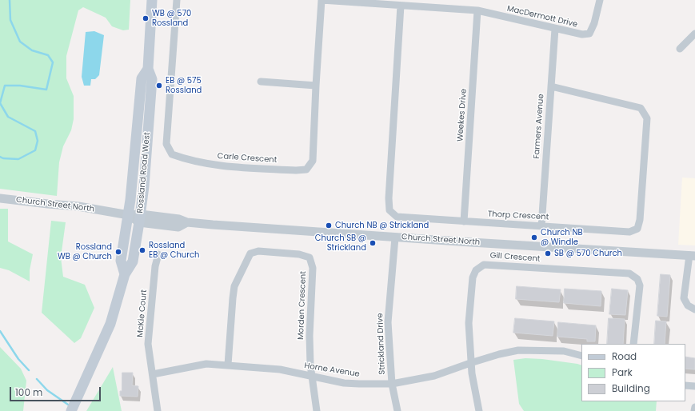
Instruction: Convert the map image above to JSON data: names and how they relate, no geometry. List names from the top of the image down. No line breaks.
{"streets":{"main road":["Rossland Road West"],"street":["MacDermott Drive","Weekes Drive","Farmers Avenue","Carle Crescent","Church Street North","Thorp Crescent","Gill Crescent","Morden Crescent","McKie Court","Strickland Drive","Horne Avenue"]},"crossings":[["MacDermott Drive","Weekes Drive"],["MacDermott Drive","Farmers Avenue"],["MacDermott Drive","Carle Crescent"],["MacDermott Drive","Thorp Crescent"],["Weekes Drive","Thorp Crescent"],["Farmers Avenue","Thorp Crescent"],["Rossland Road West","Church Street North"],["Church Street North","Strickland Drive"],["Gill Crescent","Horne Avenue"],["Morden Crescent","Horne Avenue"],["McKie Court","Horne Avenue"],["Strickland Drive","Horne Avenue"]],"places":["WB @ 570 Rossland","EB @ 575 Rossland","Church NB @ Strickland","Church NB @ Windle","Church SB @ Strickland","Rossland EB @ Church","Rossland WB @ Church","SB @ 570 Church"],"legend":["Road","Park","Building"],"scale_bar":"100 m"}
